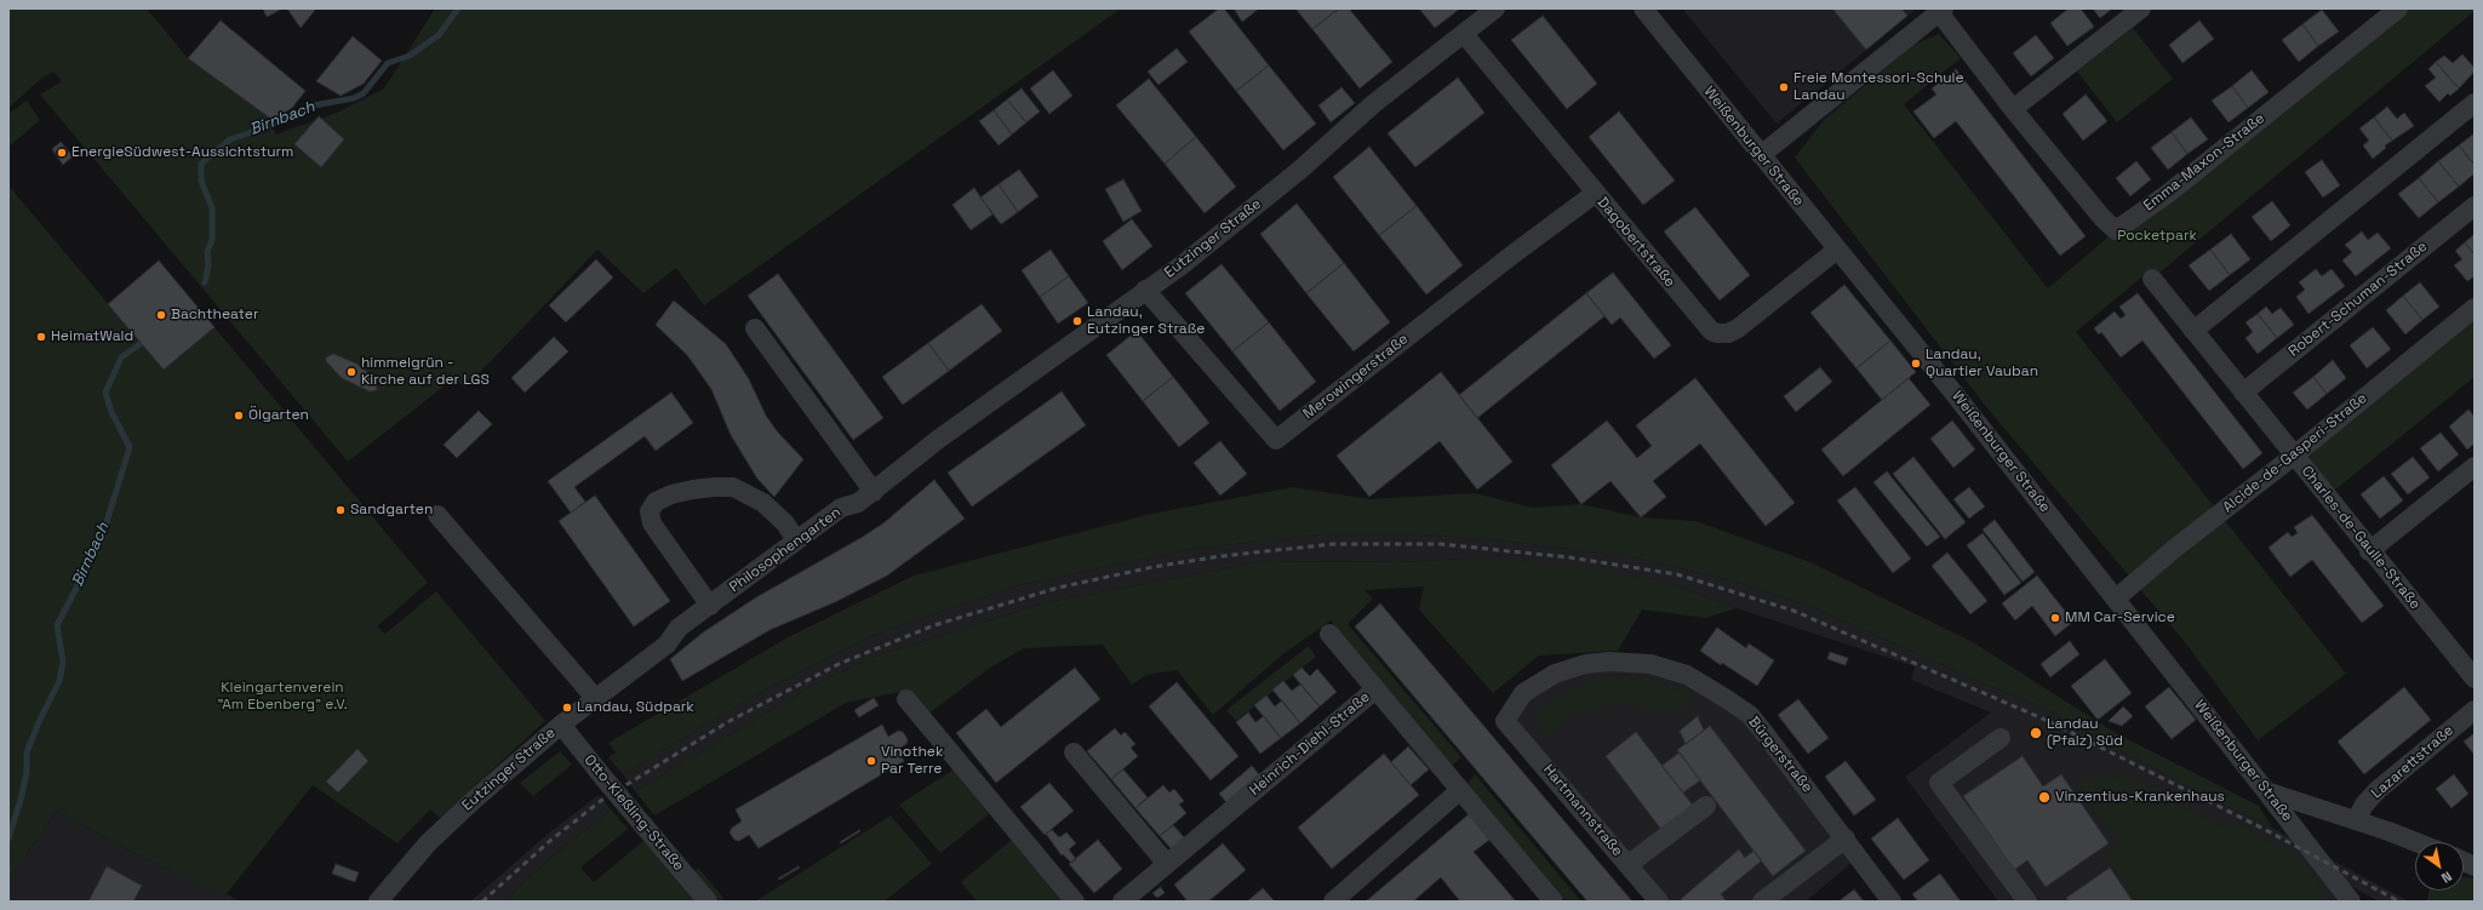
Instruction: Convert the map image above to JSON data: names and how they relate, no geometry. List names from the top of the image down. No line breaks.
{"streets":{"street":["Weißenburger Straße","Emma-Maxon-Straße","Eutzinger Straße","Dagobertstraße","Robert-Schuman-Straße","Merowingerstraße","Alcide-de-Gasperi-Straße","Charles-de-Gaulle-Straße","Philosophengarten","Heinrich-Diehl-Straße","Bürgerstraße","Lazarettstraße","Hartmannstraße","Otto-Kießling-Straße"]},"crossings":[["Weißenburger Straße","Dagobertstraße"],["Weißenburger Straße","Alcide-de-Gasperi-Straße"],["Eutzinger Straße","Dagobertstraße"],["Eutzinger Straße","Merowingerstraße"],["Eutzinger Straße","Philosophengarten"],["Eutzinger Straße","Otto-Kießling-Straße"],["Dagobertstraße","Merowingerstraße"],["Robert-Schuman-Straße","Charles-de-Gaulle-Straße"],["Alcide-de-Gasperi-Straße","Charles-de-Gaulle-Straße"],["Bürgerstraße","Hartmannstraße"]],"water":["Birnbach"],"parks":["Pocketpark","Kleingartenverein \"Am Ebenberg\" e.V."],"places":["Freie Montessori-Schule Landau","EnergieSüdwest-Aussichtsturm","Bachtheater","Landau, Eutzinger Straße","HeimatWald","Landau, Quartier Vauban","himmelgrün - Kirche auf der LGS","Ölgarten","Sandgarten","MM Car-Service","Landau, Südpark","Landau (Pfalz) Süd","Vinothek Par Terre","Vinzentius-Krankenhaus"],"north":"bottom right"}
